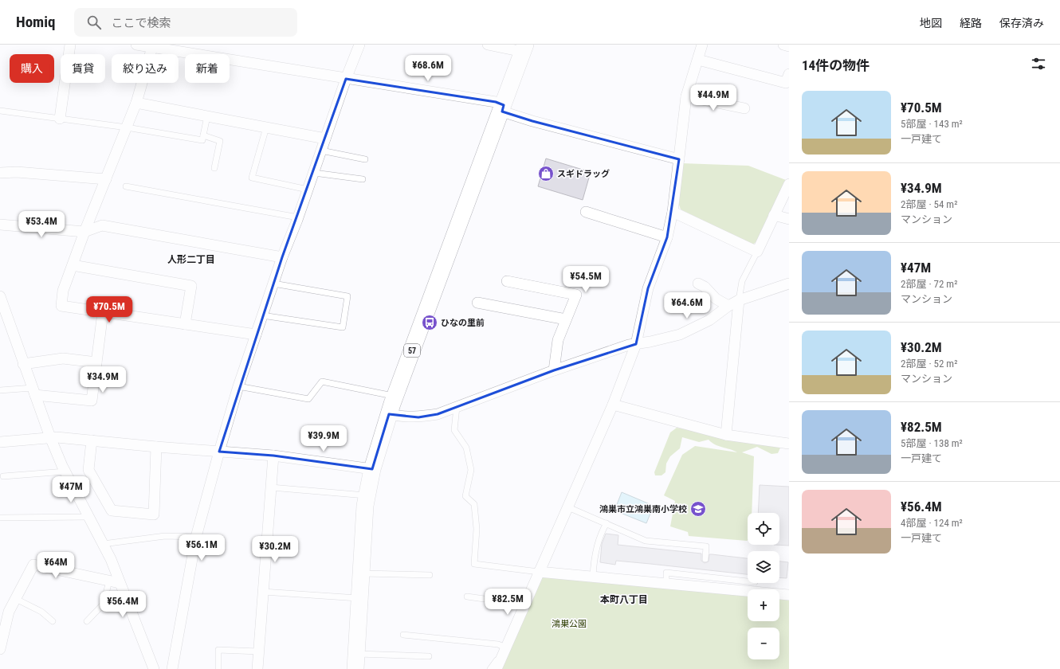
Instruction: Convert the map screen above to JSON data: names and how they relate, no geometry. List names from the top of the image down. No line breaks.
{"streets":{"main road":["57"]},"districts":["人形二丁目","本町八丁目"],"parks":["鴻巣公園"],"places":{"shop":["スギドラッグ"],"bus stop":["ひなの里前"],"school or university":["鴻巣市立鴻巣南小学校"]},"page":{"header":"Homiq","search":"ここで検索","nav":["地図","経路","保存済み"],"heading":"14件の物件","chip":["購入","賃貸","絞り込み","新着"],"price":["¥68.6M","¥44.9M","¥53.4M","¥54.5M","¥64.6M","¥70.5M","¥34.9M","¥39.9M","¥47M","¥56.1M","¥30.2M","¥64M","¥82.5M","¥56.4M"],"list":[{"name":"¥70.5M","note":"5部屋 · 143 m² · 一戸建て"},{"name":"¥34.9M","note":"2部屋 · 54 m² · マンション"},{"name":"¥47M","note":"2部屋 · 72 m² · マンション"},{"name":"¥30.2M","note":"2部屋 · 52 m² · マンション"},{"name":"¥82.5M","note":"5部屋 · 138 m² · 一戸建て"},{"name":"¥56.4M","note":"4部屋 · 124 m² · 一戸建て"}],"map_buttons":["+","−"]}}
